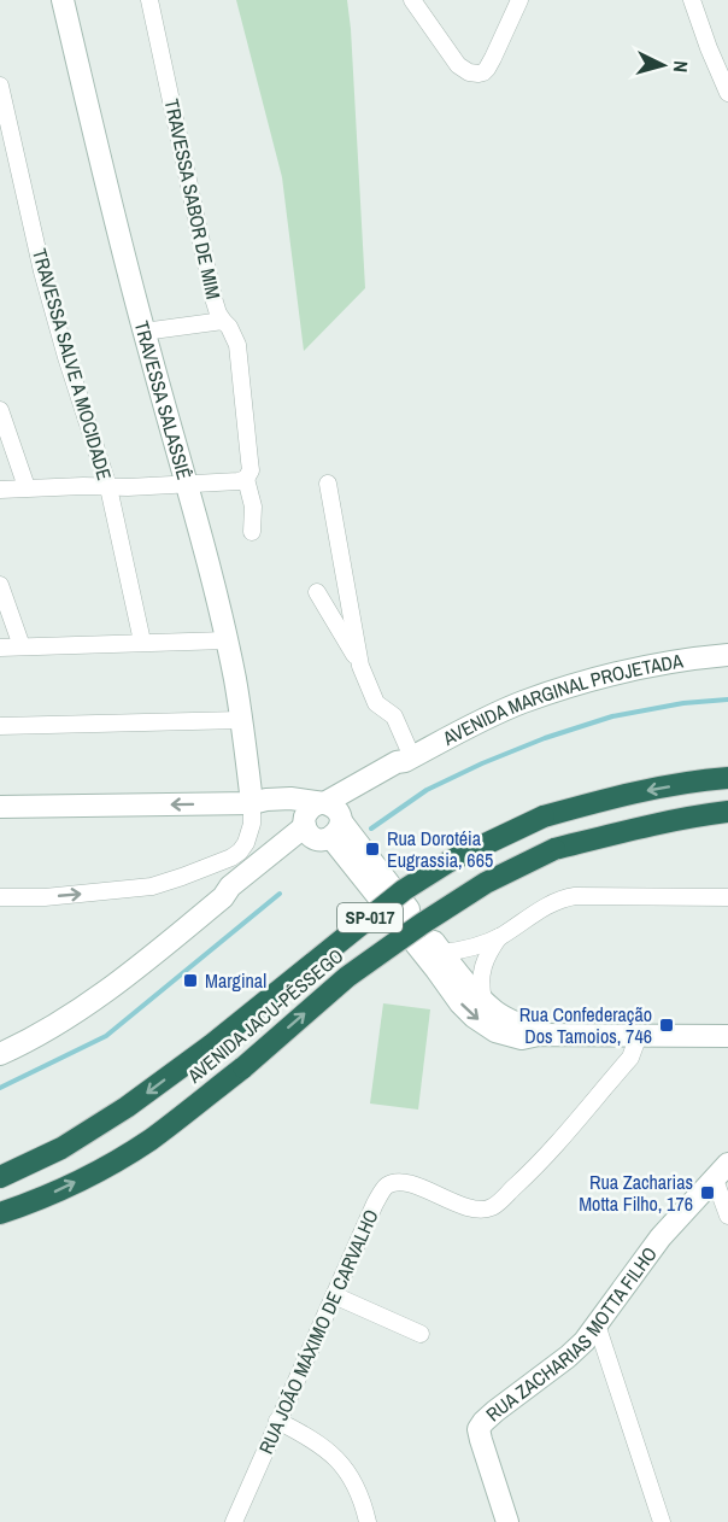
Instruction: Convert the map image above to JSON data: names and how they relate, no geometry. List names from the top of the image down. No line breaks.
{"streets":{"highway":["SP-017","AVENIDA JACU-PÊSSEGO"],"main road":["TRAVESSA SALASSIÊ","AVENIDA MARGINAL PROJETADA","RUA ZACHARIAS MOTTA FILHO"],"street":["TRAVESSA SABOR DE MIM","TRAVESSA SALVE A MOCIDADE","RUA JOÃO MÁXIMO DE CARVALHO"]},"places":{"transit":["Rua Dorotéia Eugrassia, 665","Marginal","Rua Confederação Dos Tamoios, 746","Rua Zacharias Motta Filho, 176"]},"north":"right"}
